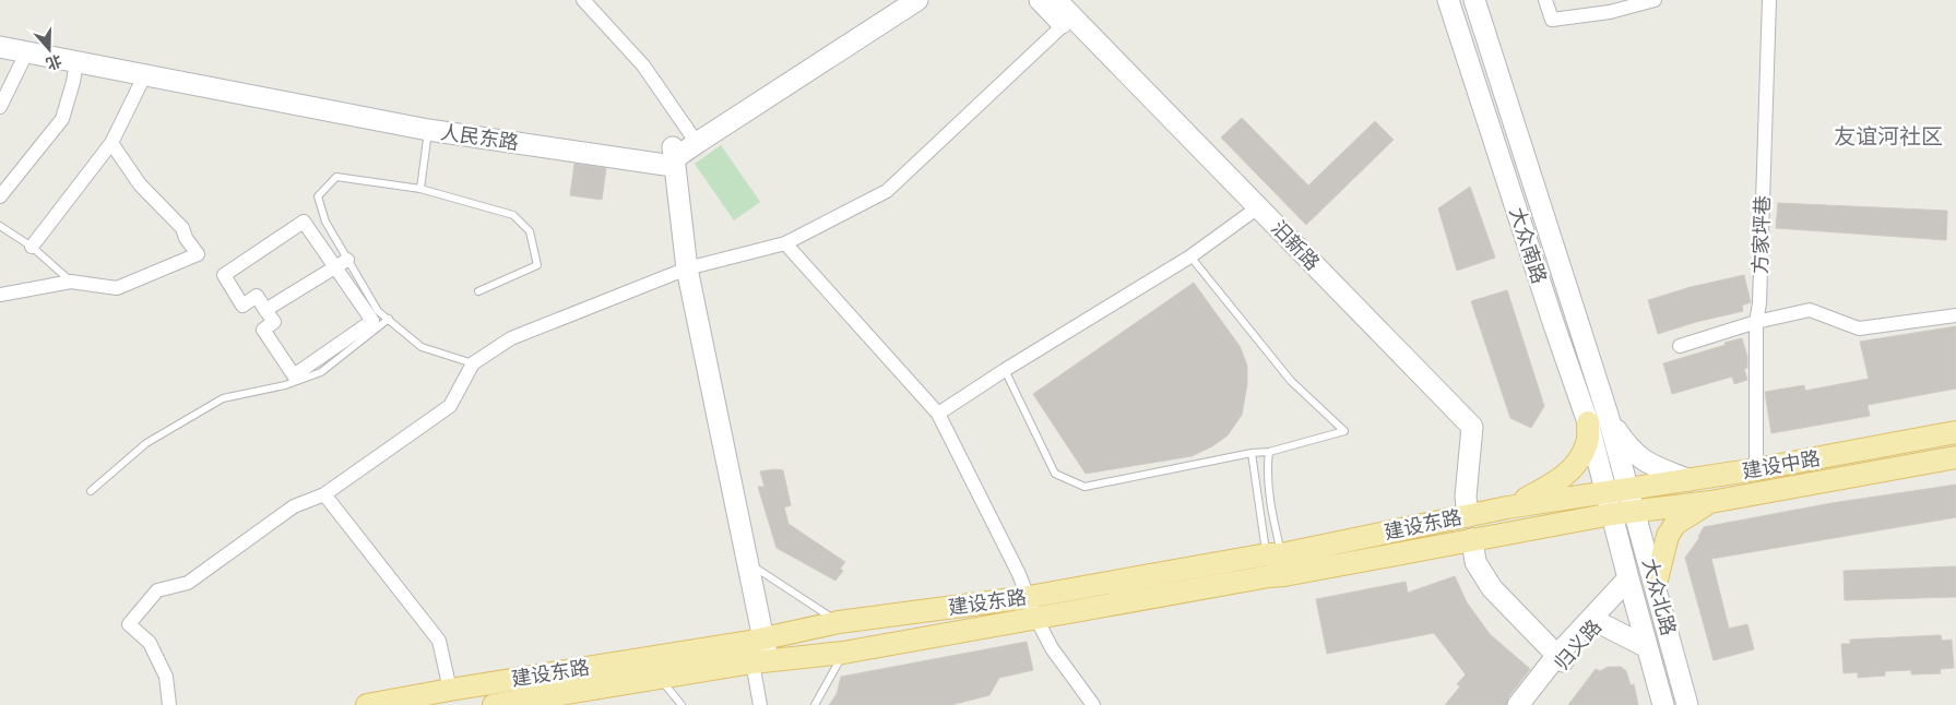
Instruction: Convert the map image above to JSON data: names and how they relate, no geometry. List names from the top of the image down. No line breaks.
{"streets":{"main road":["建设中路","建设东路"],"street":["人民东路","方家坪巷","汨新路","大众南路","大众北路","归义路"]},"crossings":[["方家坪巷","建设中路"],["汨新路","建设东路"],["大众南路","建设中路"],["大众南路","建设东路"],["大众南路","大众北路"],["建设中路","建设东路"],["建设中路","大众北路"],["建设东路","大众北路"],["大众北路","归义路"]],"districts":["友谊河社区"],"north":"bottom"}
